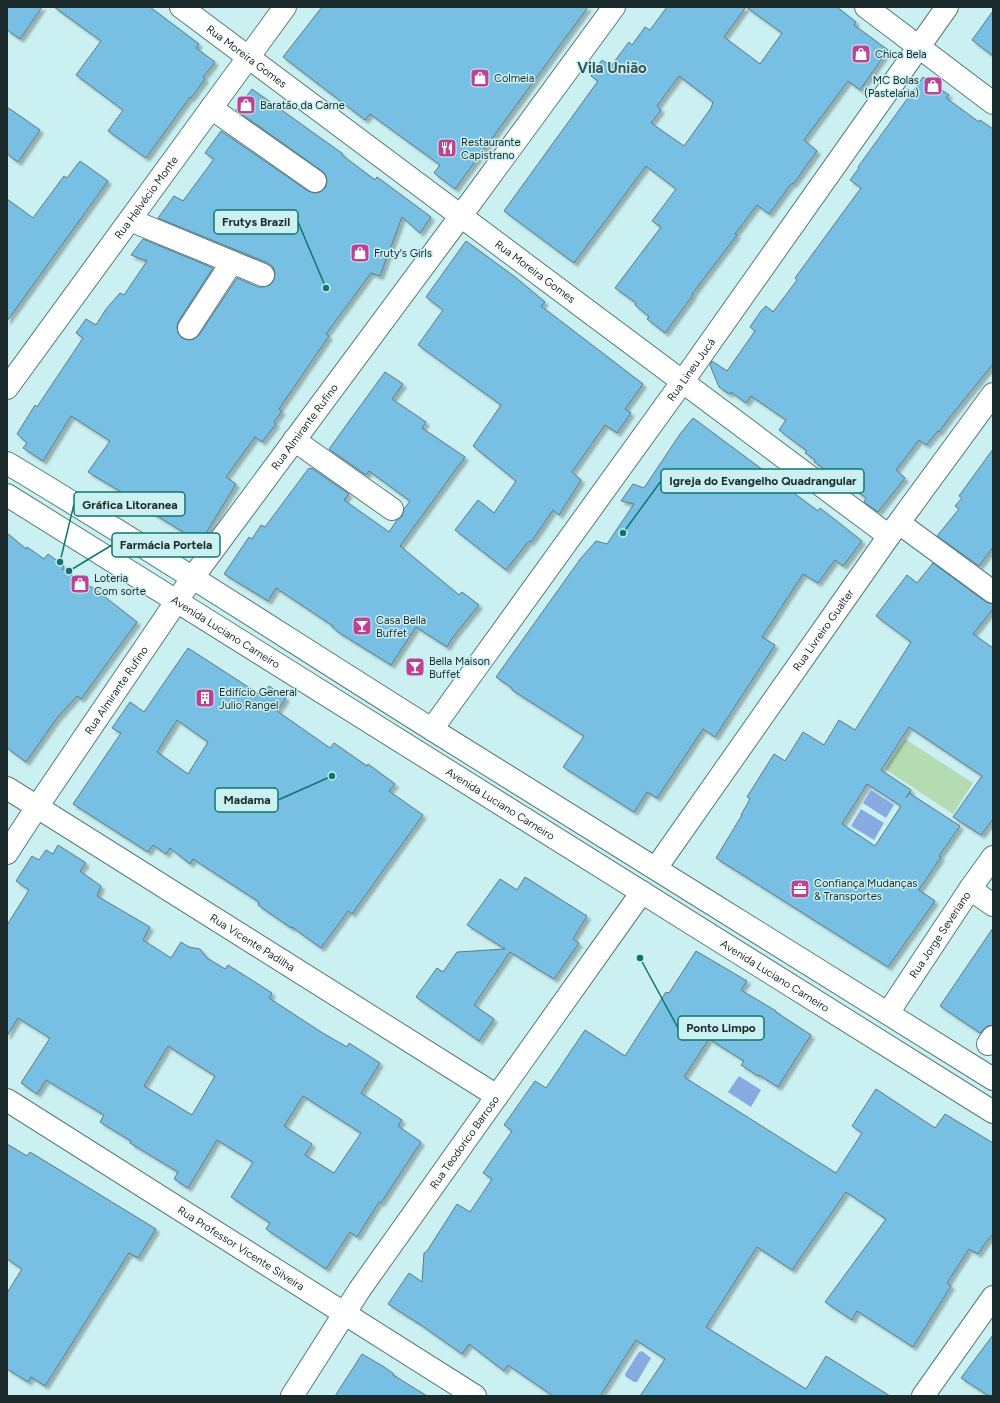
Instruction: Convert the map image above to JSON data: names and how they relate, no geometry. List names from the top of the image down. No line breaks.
{"streets":{"street":["Rua Moreira Gomes","Rua Helvécio Monte","Rua Lineu Jucá","Rua Almirante Rufino","Rua Livreiro Gualter","Avenida Luciano Carneiro","Rua Jorge Severiano","Rua Vicente Padilha","Rua Teodorico Barroso","Rua Professor Vicente Silveira"]},"crossings":[["Rua Moreira Gomes","Rua Helvécio Monte"],["Rua Moreira Gomes","Rua Lineu Jucá"],["Rua Moreira Gomes","Rua Almirante Rufino"],["Rua Moreira Gomes","Rua Livreiro Gualter"],["Rua Almirante Rufino","Avenida Luciano Carneiro"],["Rua Almirante Rufino","Rua Vicente Padilha"],["Avenida Luciano Carneiro","Rua Teodorico Barroso"],["Rua Vicente Padilha","Rua Teodorico Barroso"],["Rua Teodorico Barroso","Rua Professor Vicente Silveira"]],"districts":["Vila União"],"places":{"shop":["Chica Bela","Colmeia","MC Bolas (Pastelaria)","Baratão da Carne","Fruty's Girls","Loteria Com sorte"],"restaurant":["Restaurante Capistrano"],"other":["Frutys Brazil","Igreja do Evangelho Quadrangular","Gráfica Litoranea","Farmácia Portela","Madama","Ponto Limpo"],"bar":["Casa Bella Buffet","Bella Maison Buffet"],"building":["Edifício General Julio Rangel"],"office":["Confiança Mudanças & Transportes"]}}
